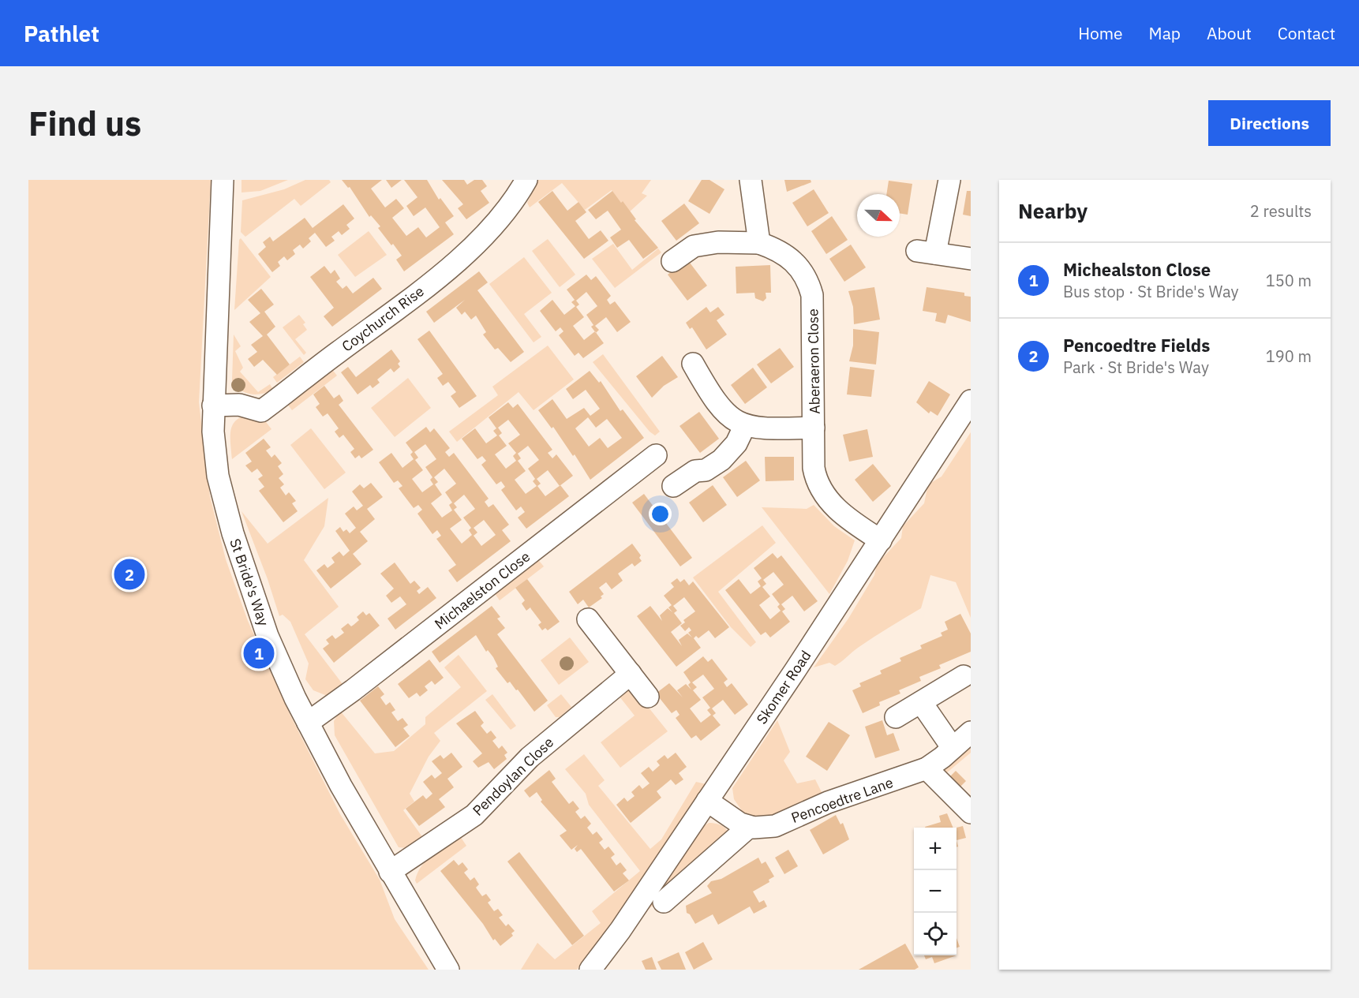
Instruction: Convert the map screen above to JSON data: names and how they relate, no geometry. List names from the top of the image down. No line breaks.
{"streets":{"street":["Coychurch Rise","Aberaeron Close","St Bride's Way","Michaelston Close","Skomer Road","Pendoylan Close","Pencoedtre Lane"]},"crossings":[["Coychurch Rise","St Bride's Way"],["Aberaeron Close","Skomer Road"],["St Bride's Way","Michaelston Close"],["St Bride's Way","Pendoylan Close"],["Skomer Road","Pencoedtre Lane"]],"north":"right","page":{"header":"Pathlet","nav":["Home","Map","About","Contact"],"buttons":"Directions","title":"Find us","heading":["Nearby","2 results"],"list":[{"mark":"1","name":"Michealston Close","note":"Bus stop · St Bride's Way","value":"150 m"},{"mark":"2","name":"Pencoedtre Fields","note":"Park · St Bride's Way","value":"190 m"}],"pins":["2","1"],"map_buttons":["+","−"]}}
